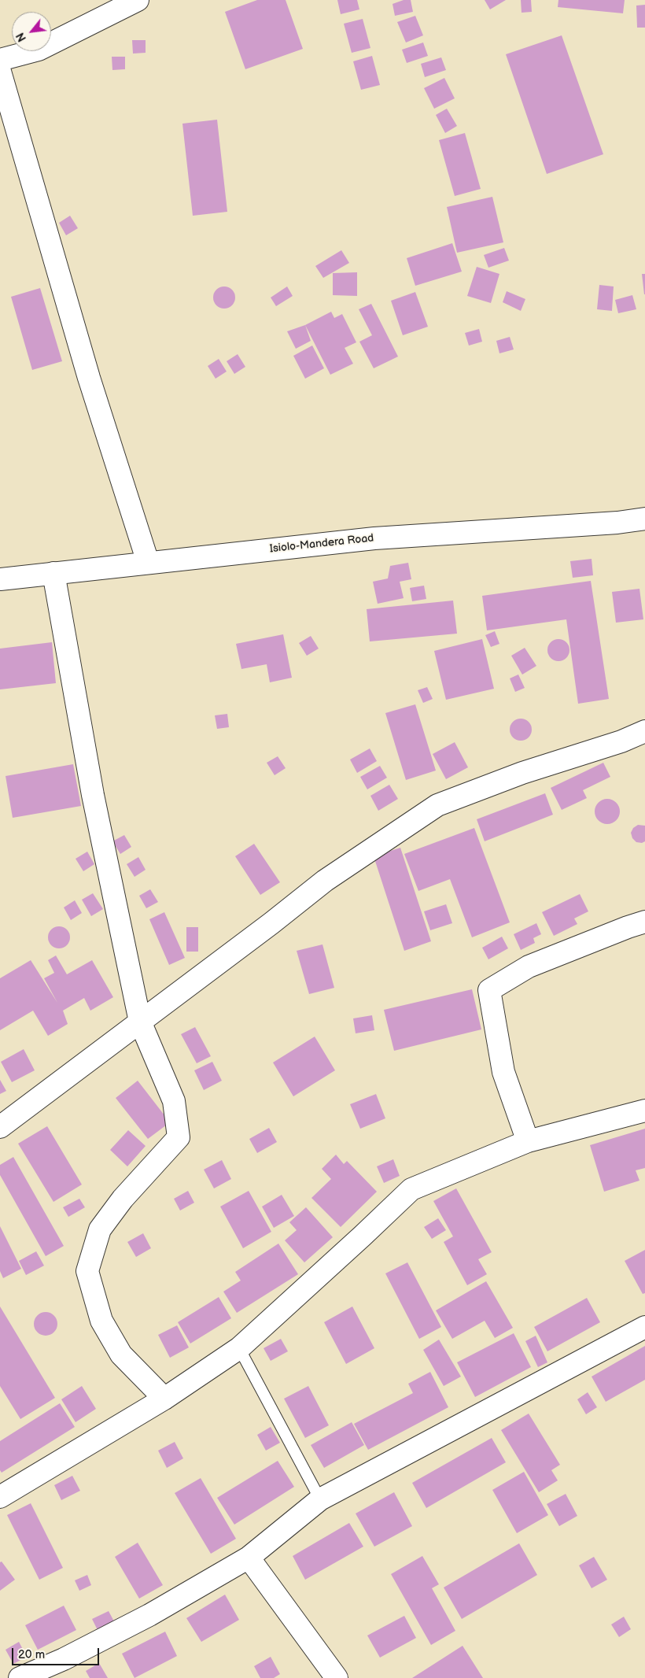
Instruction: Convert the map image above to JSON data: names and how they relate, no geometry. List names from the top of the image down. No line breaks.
{"streets":{"main road":["Isiolo-Mandera Road"]},"scale_bar":"20 m","north":"bottom left"}
